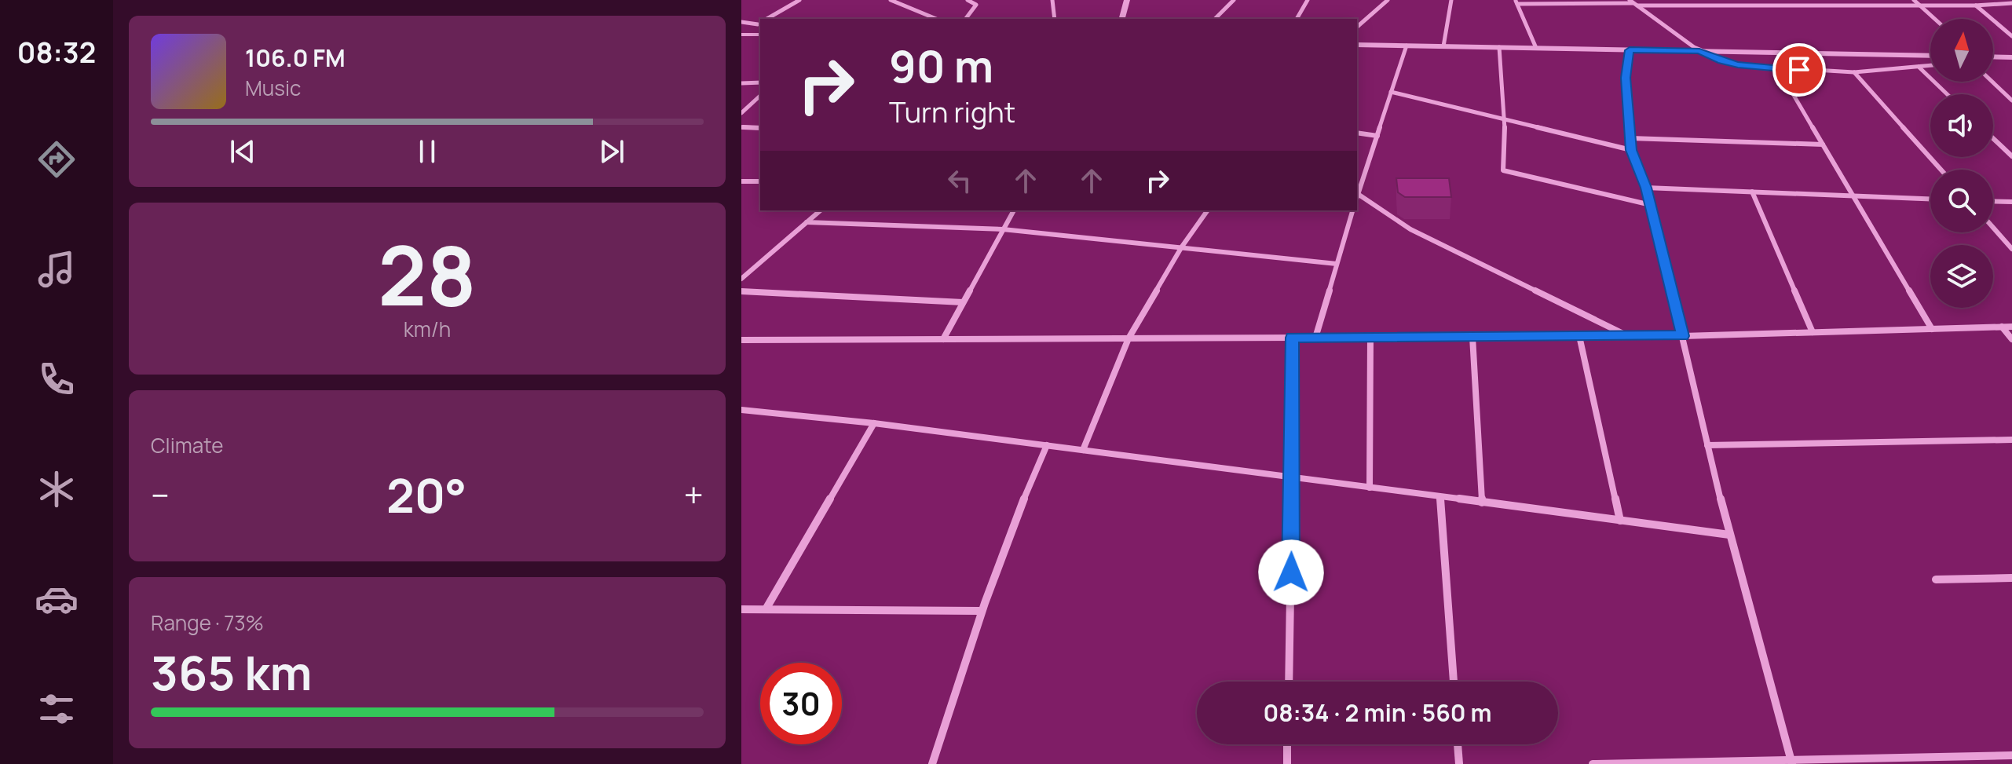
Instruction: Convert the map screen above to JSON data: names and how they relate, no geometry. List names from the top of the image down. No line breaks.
{"north":"top","page":{"tabs":"08:32","turn":["90 m","Turn right"],"song":["106.0 FM","Music"],"tile":[["28","km/h"],"Climate",["Range · 73%","365 km"]],"heat":["−","20°","+"],"limit":"30","trip":"08:34 · 2 min · 560 m"}}
